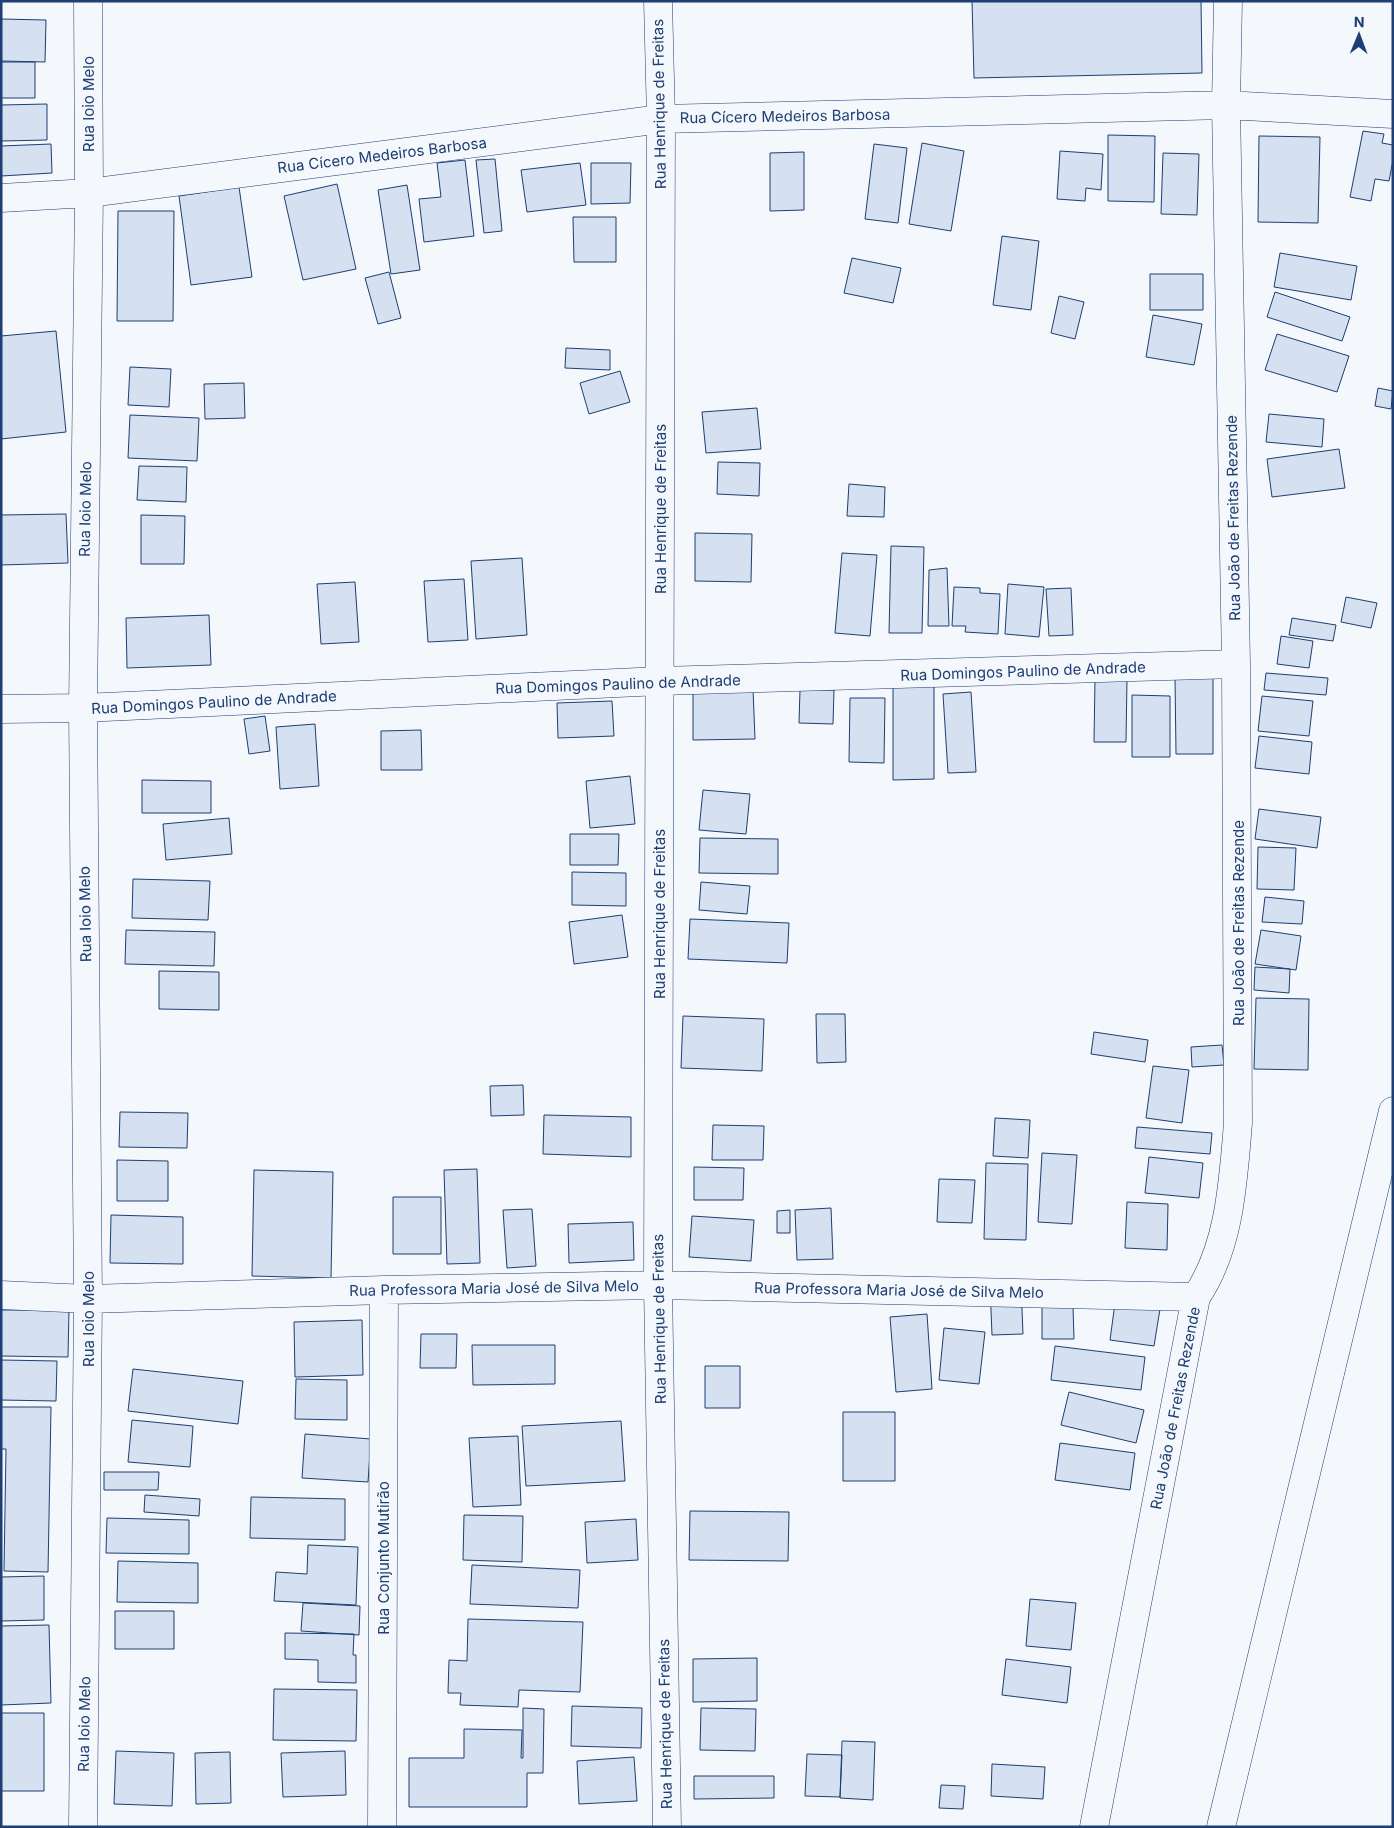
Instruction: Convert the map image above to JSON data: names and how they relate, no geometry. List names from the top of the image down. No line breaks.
{"streets":{"main road":["Rua Ioio Melo","Rua Henrique de Freitas","Rua Cícero Medeiros Barbosa","Rua João de Freitas Rezende","Rua Domingos Paulino de Andrade","Rua Professora Maria José de Silva Melo","Rua Conjunto Mutirão"]},"crossings":[["Rua Ioio Melo","Rua Cícero Medeiros Barbosa"],["Rua Ioio Melo","Rua Domingos Paulino de Andrade"],["Rua Ioio Melo","Rua Professora Maria José de Silva Melo"],["Rua Henrique de Freitas","Rua Cícero Medeiros Barbosa"],["Rua Henrique de Freitas","Rua Domingos Paulino de Andrade"],["Rua Henrique de Freitas","Rua Professora Maria José de Silva Melo"],["Rua Cícero Medeiros Barbosa","Rua João de Freitas Rezende"],["Rua João de Freitas Rezende","Rua Domingos Paulino de Andrade"],["Rua João de Freitas Rezende","Rua Professora Maria José de Silva Melo"],["Rua Professora Maria José de Silva Melo","Rua Conjunto Mutirão"]],"north":"top"}
